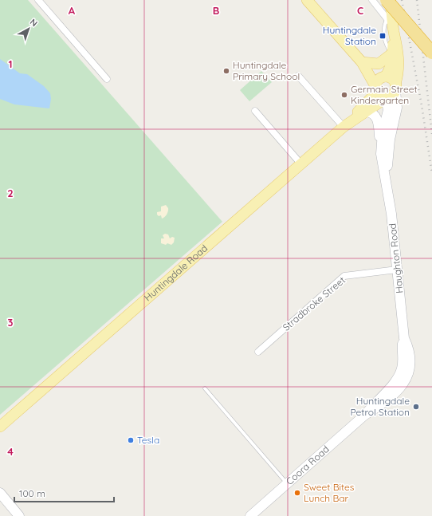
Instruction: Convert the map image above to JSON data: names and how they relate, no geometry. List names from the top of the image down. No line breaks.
{"streets":{"main road":["Haughton Road","Huntingdale Road"],"street":["Stradbroke Street","Coora Road"]},"crossings":[["Haughton Road","Huntingdale Road"],["Haughton Road","Stradbroke Street"],["Haughton Road","Coora Road"]],"places":{"transit":["Huntingdale Station"],"other":["Huntingdale Primary School","Germain Street Kindergarten","Huntingdale Petrol Station","Tesla","Sweet Bites Lunch Bar"]},"scale_bar":"100 m","north":"top right","grid":{"columns":["A","B","C"],"rows":["1","2","3","4"]}}
